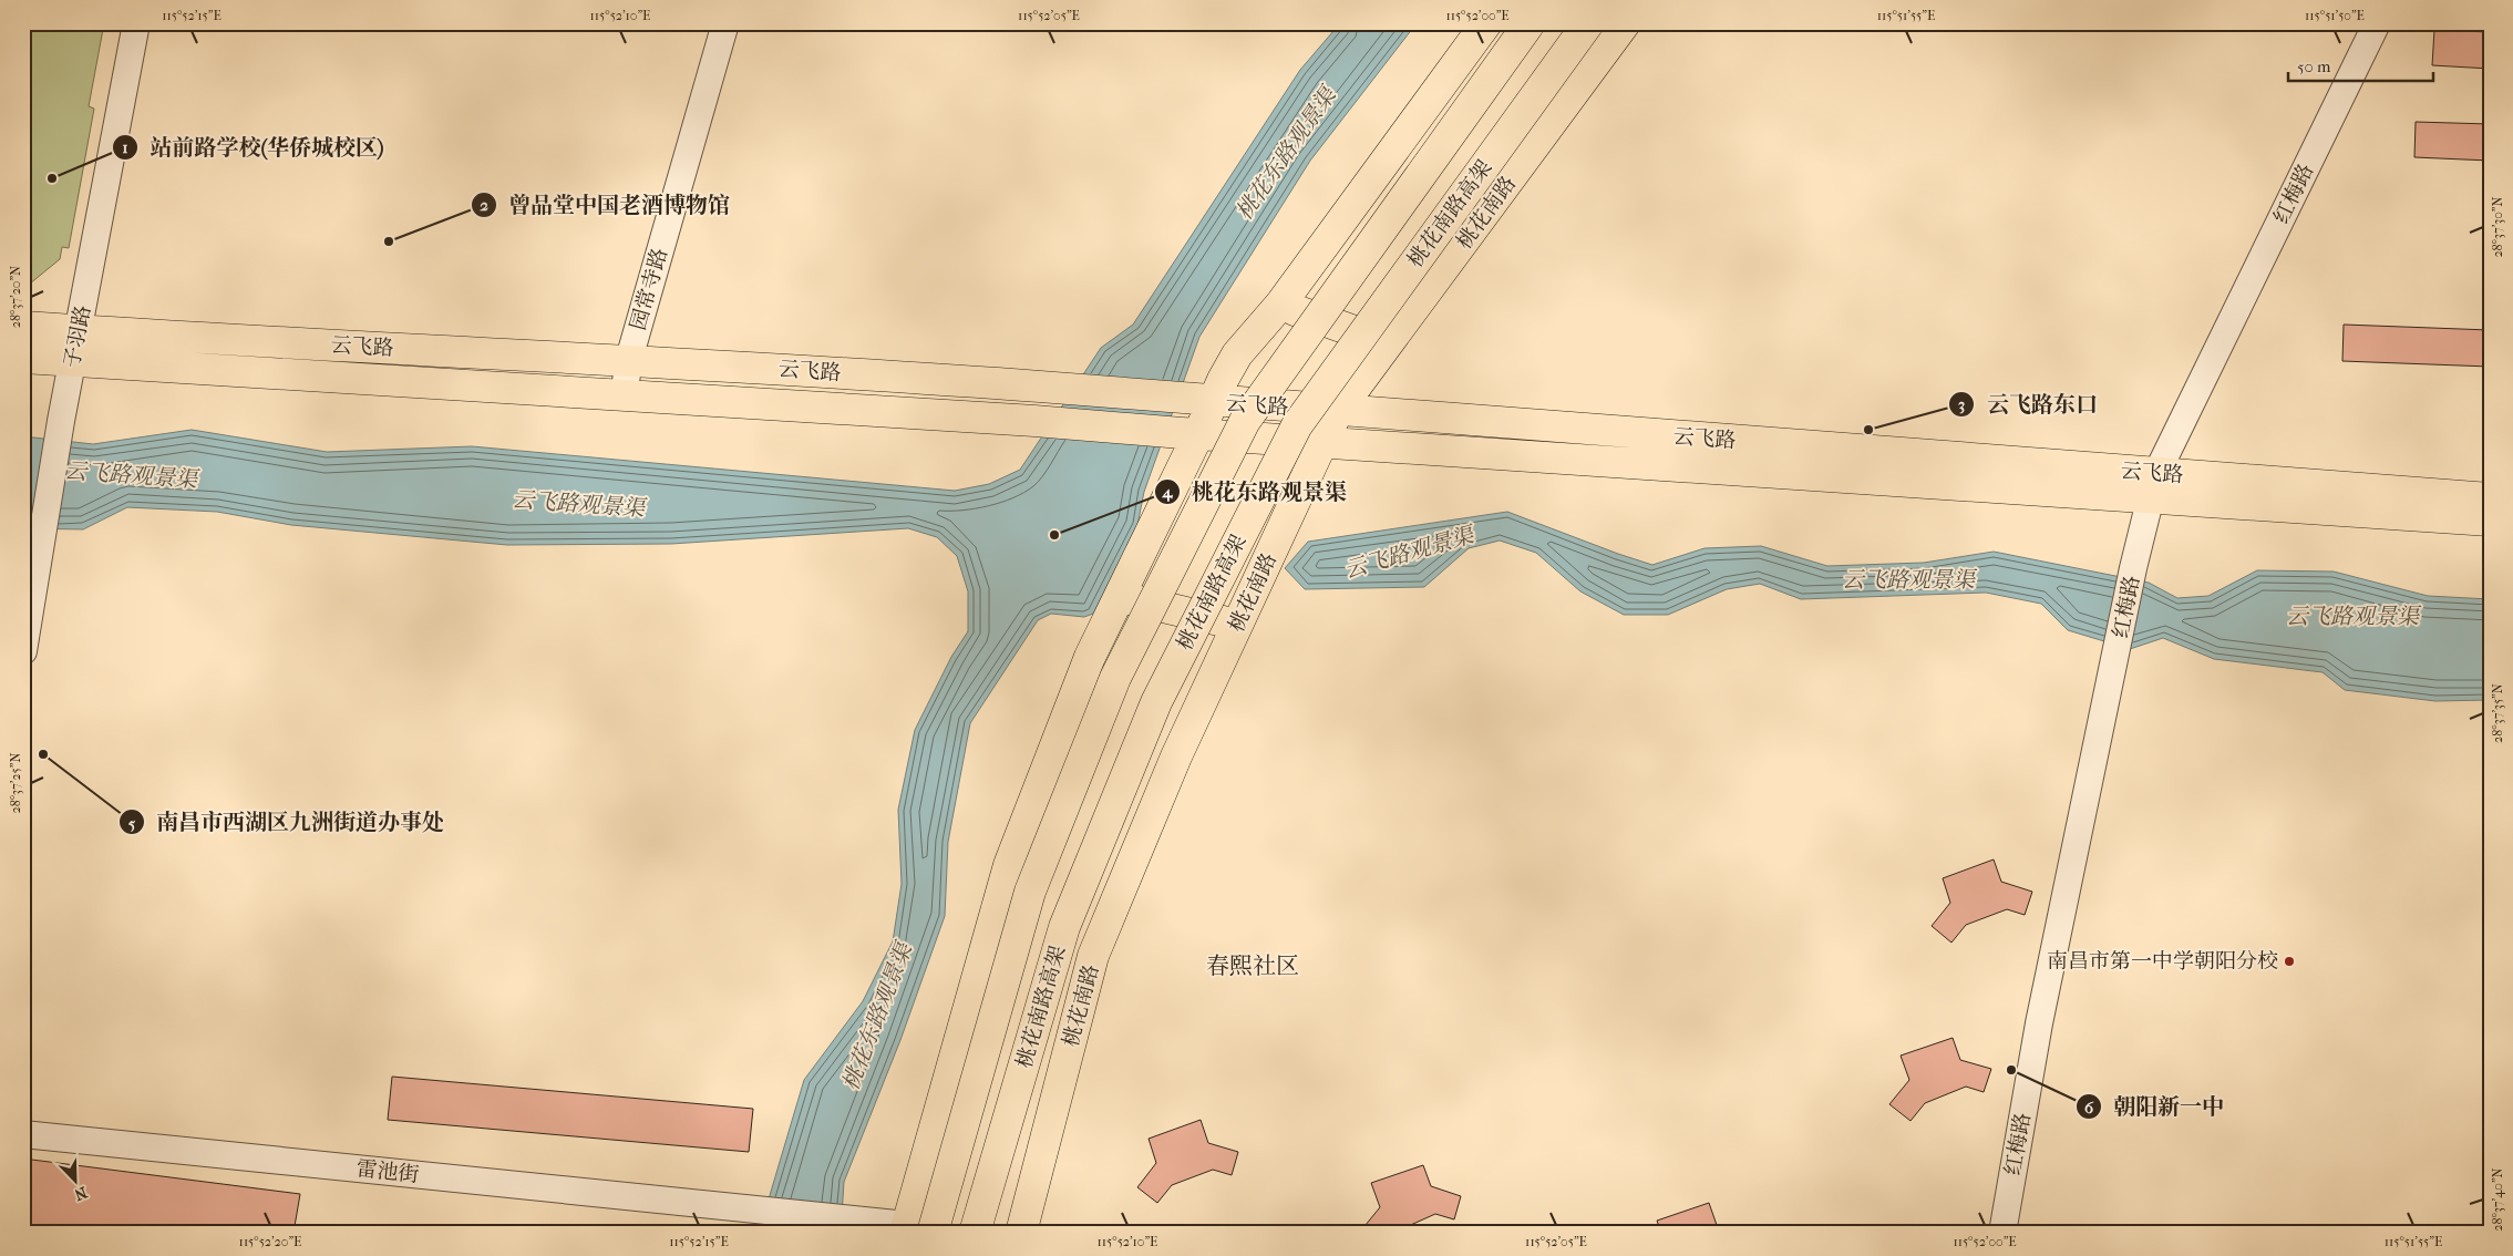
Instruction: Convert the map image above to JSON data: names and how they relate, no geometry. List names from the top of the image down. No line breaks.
{"streets":{"main road":["桃花南路","桃花南路高架","云飞路"],"street":["红梅路","园常寺路","子羽路","雷池街"]},"crossings":[["红梅路","云飞路"],["桃花南路","云飞路"],["桃花南路高架","雷池街"],["园常寺路","云飞路"],["子羽路","云飞路"]],"districts":["春熙社区"],"water":["桃花东路观景渠","云飞路观景渠"],"places":["站前路学校(华侨城校区)","曾品堂中国老酒博物馆","云飞路东口","桃花东路观景渠","南昌市西湖区九洲街道办事处","南昌市第一中学朝阳分校","朝阳新一中"],"scale_bar":"50 m","north":"bottom right","coordinates":["115°52'15\"E","115°52'10\"E","115°52'05\"E","115°52'00\"E","115°51'55\"E","115°51'50\"E","28°37'30\"N","28°37'20\"N","28°37'35\"N","28°37'25\"N","28°37'40\"N","115°52'20\"E"]}
